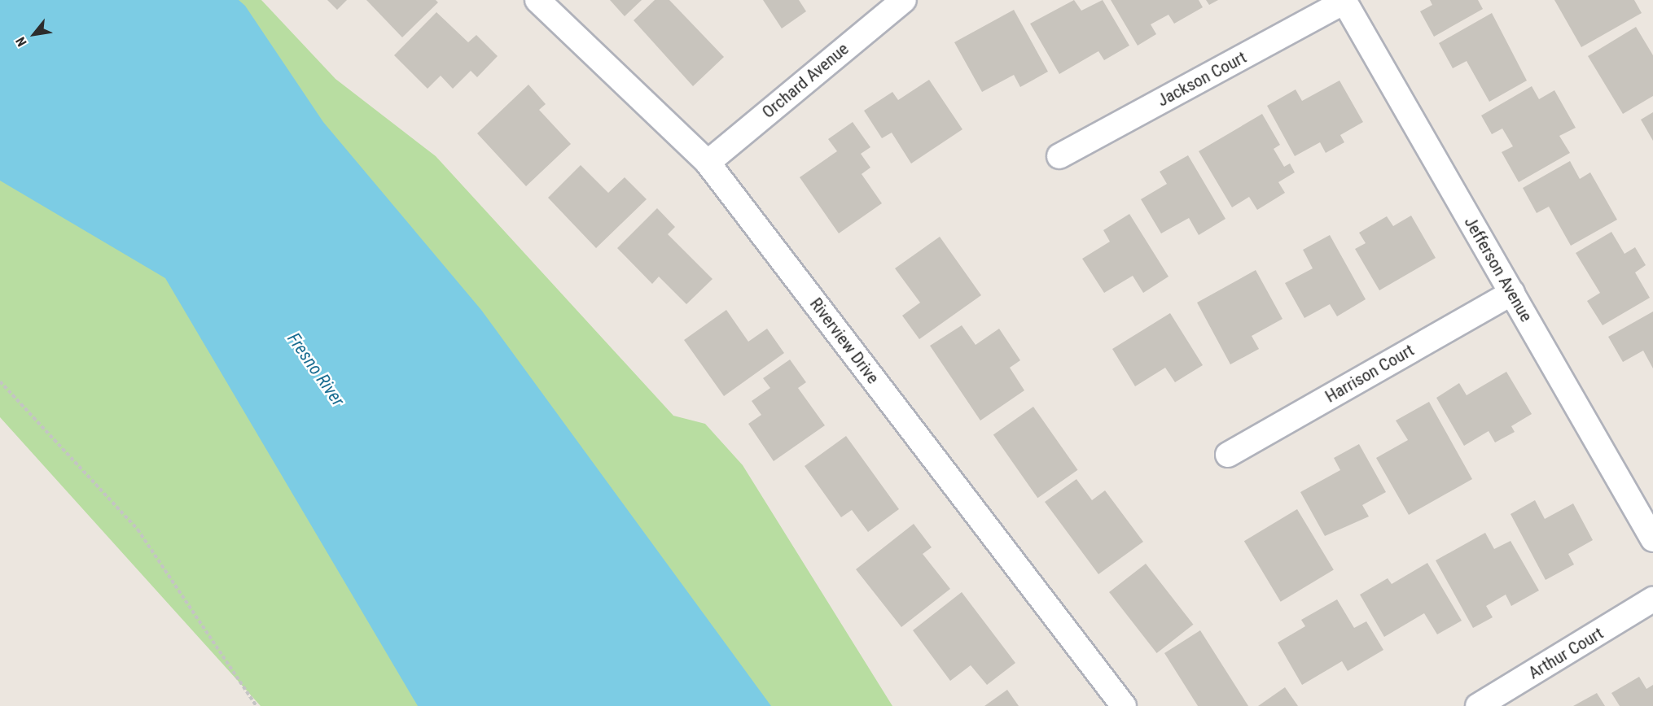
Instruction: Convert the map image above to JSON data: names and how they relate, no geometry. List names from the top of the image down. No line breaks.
{"streets":{"street":["Jackson Court","Orchard Avenue","Jefferson Avenue","Riverview Drive","Harrison Court","Arthur Court"]},"crossings":[["Jackson Court","Jefferson Avenue"],["Orchard Avenue","Riverview Drive"],["Jefferson Avenue","Harrison Court"]],"water":["Fresno River"],"north":"bottom left"}
